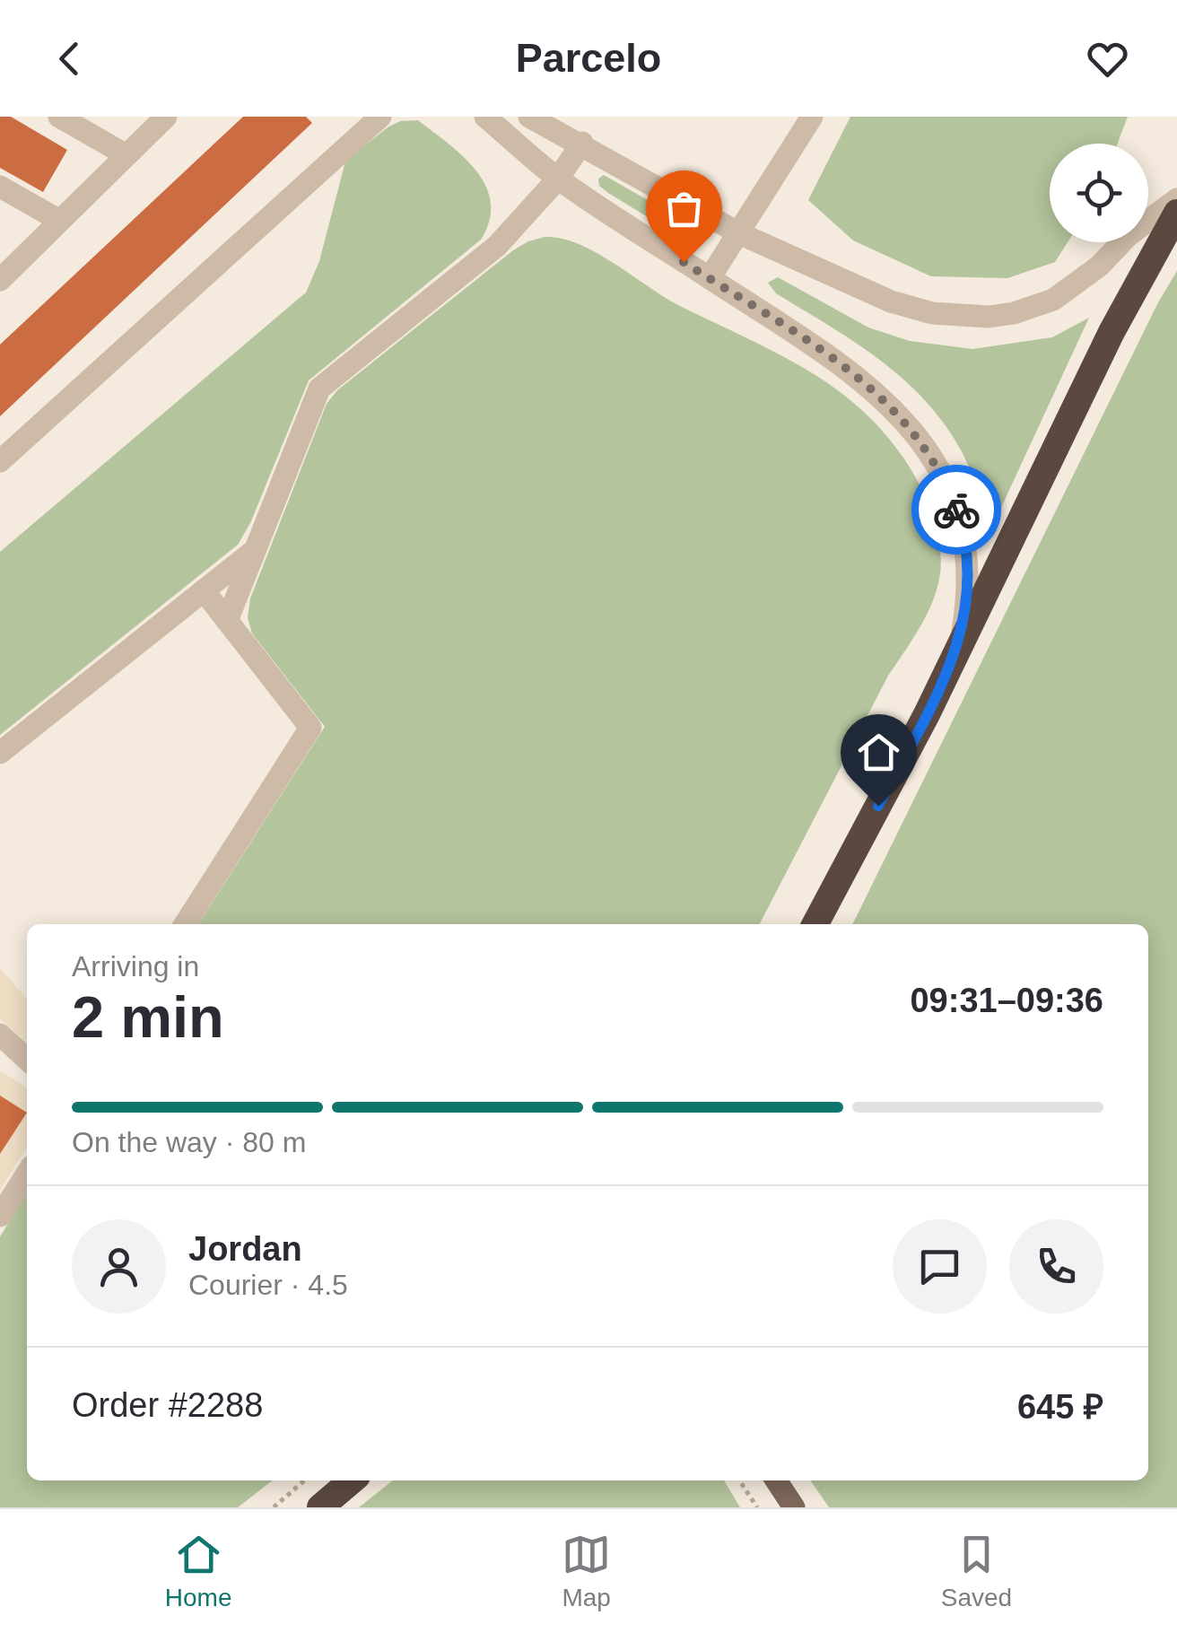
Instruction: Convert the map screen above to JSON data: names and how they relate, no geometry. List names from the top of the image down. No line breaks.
{"page":{"header":"Parcelo","heading":["2 min","Arriving in","09:31–09:36"],"panel":["Jordan","Courier · 4.5","Order #2288","645 ₽"],"bar":"On the way · 80 m","tabs":["Home","Map","Saved"]}}
